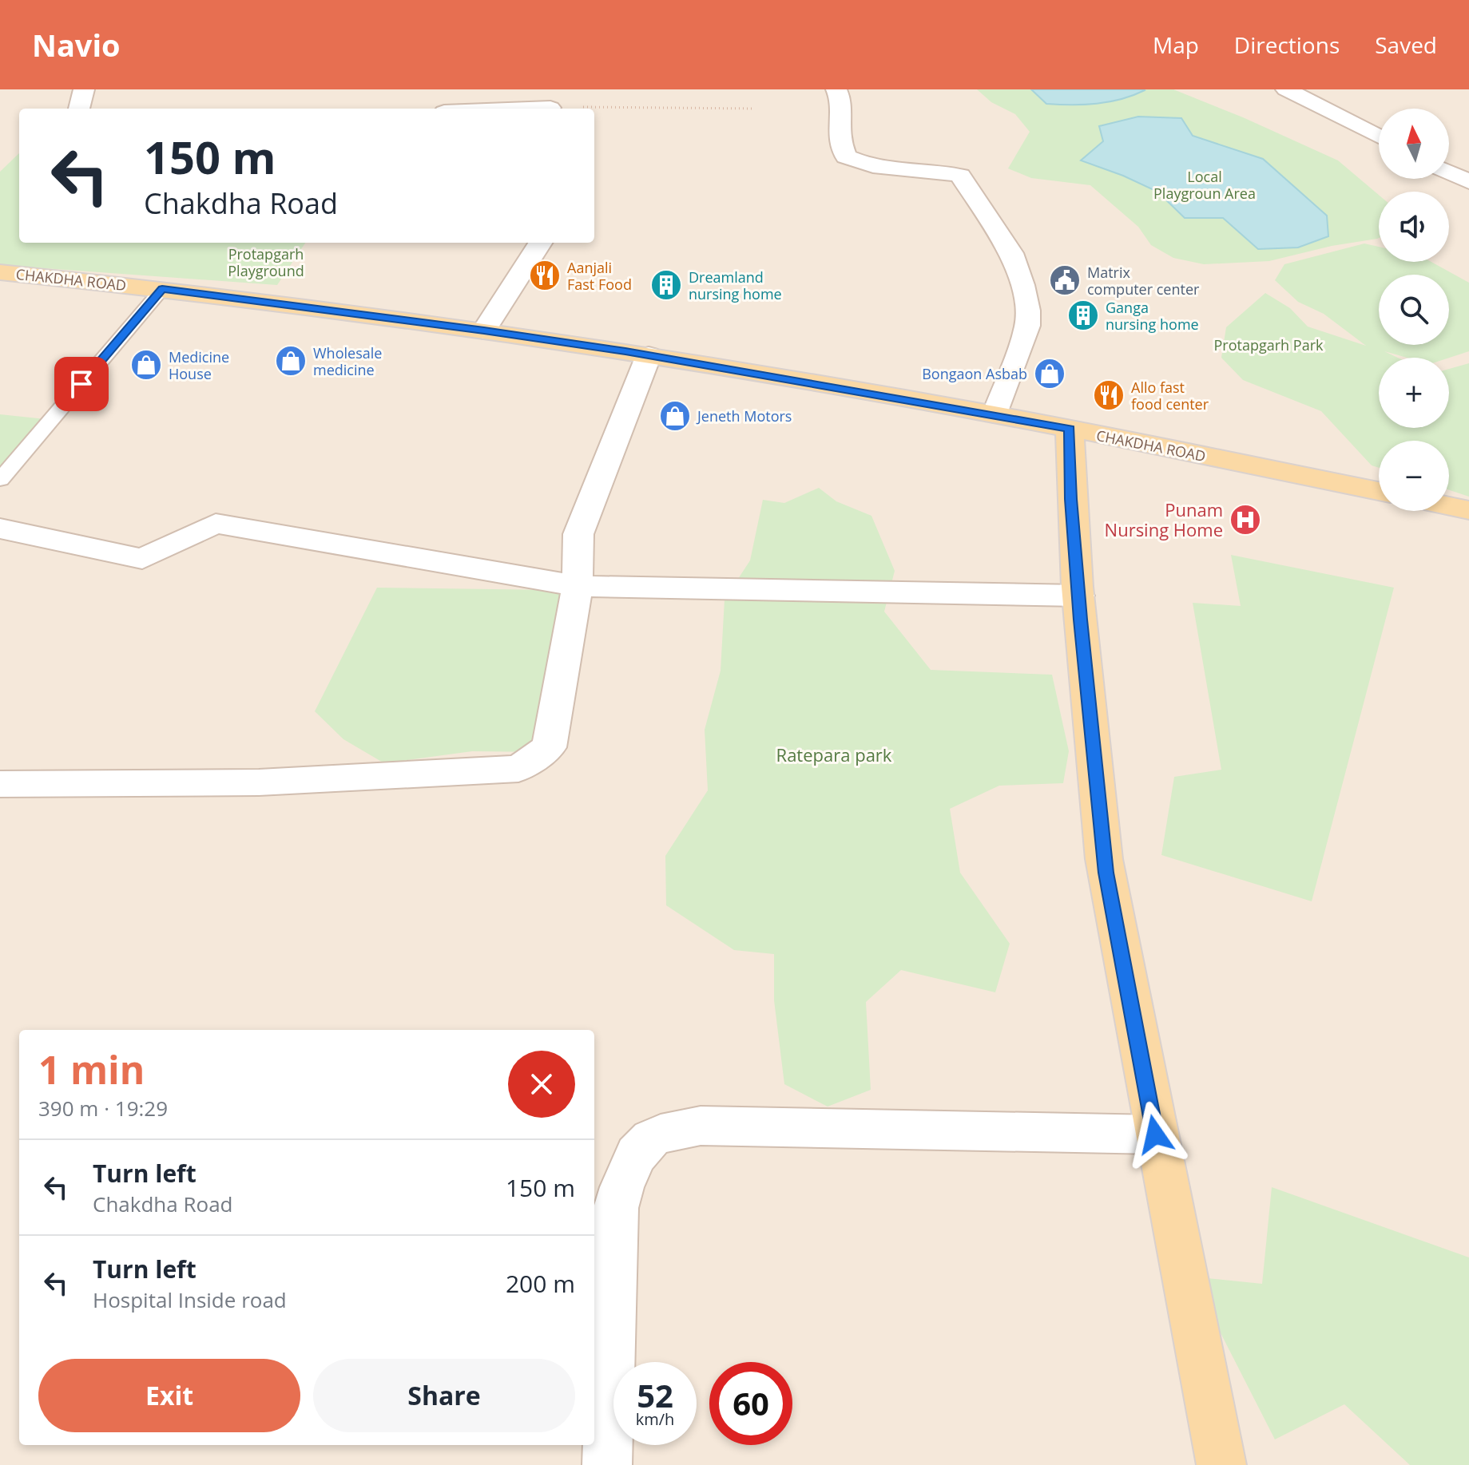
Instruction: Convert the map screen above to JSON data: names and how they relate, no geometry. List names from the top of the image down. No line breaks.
{"streets":{"main road":["CHAKDHA ROAD"]},"parks":["Local Playgroun Area","Protapgarh Playground","Protapgarh Park","Ratepara park"],"places":{"restaurant":["Aanjali Fast Food","Allo fast food center"],"public building":["Matrix computer center"],"building":["Dreamland nursing home","Ganga nursing home"],"shop":["Wholesale medicine","Medicine House","Bongaon Asbab","Jeneth Motors"],"hospital":["Punam Nursing Home"]},"north":"top","page":{"header":"Navio","nav":["Map","Directions","Saved"],"map_buttons":["+","−"],"turn":["150 m","Chakdha Road"],"heading":["1 min","390 m · 19:29"],"list":[{"name":"Turn left","note":"Chakdha Road","value":"150 m"},{"name":"Turn left","note":"Hospital Inside road","value":"200 m"}],"buttons":["Exit","Share"],"speed":"52 km/h","limit":"60"}}
